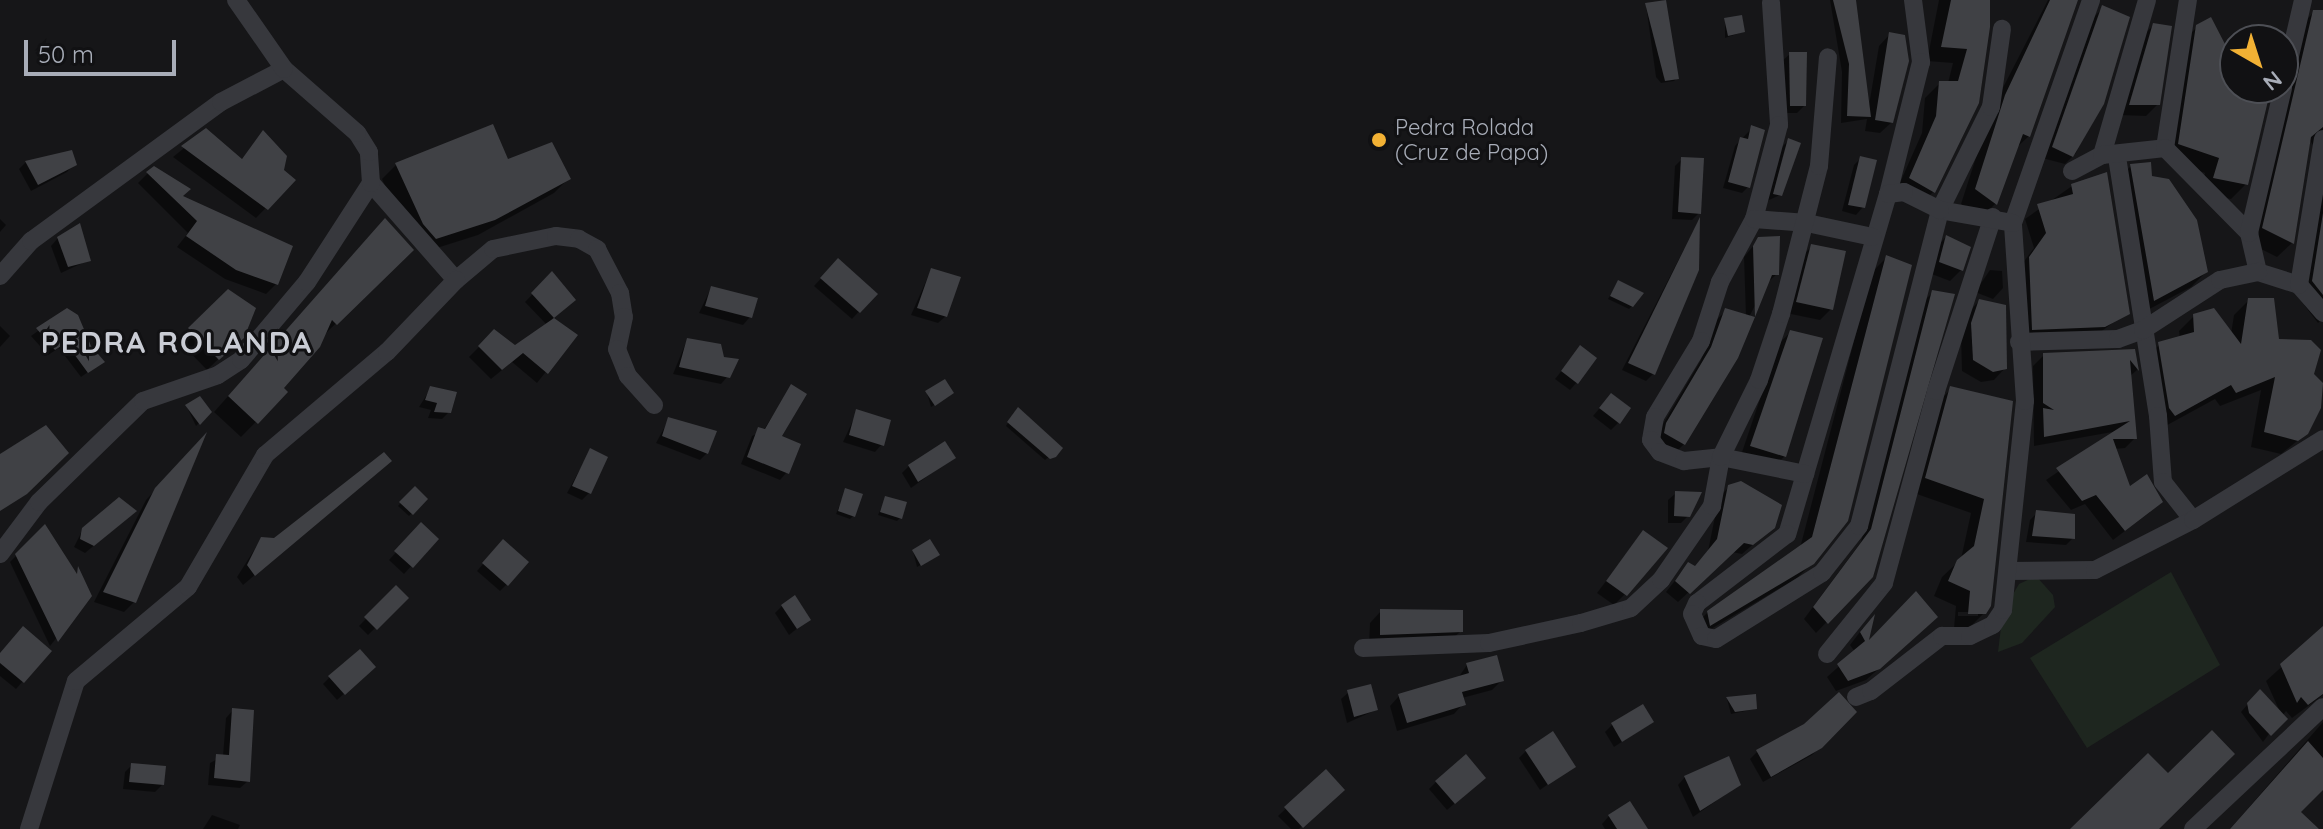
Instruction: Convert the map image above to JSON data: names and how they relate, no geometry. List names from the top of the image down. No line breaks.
{"districts":["PEDRA ROLANDA"],"places":["Pedra Rolada (Cruz de Papa)"],"scale_bar":"50 m","north":"bottom right"}
